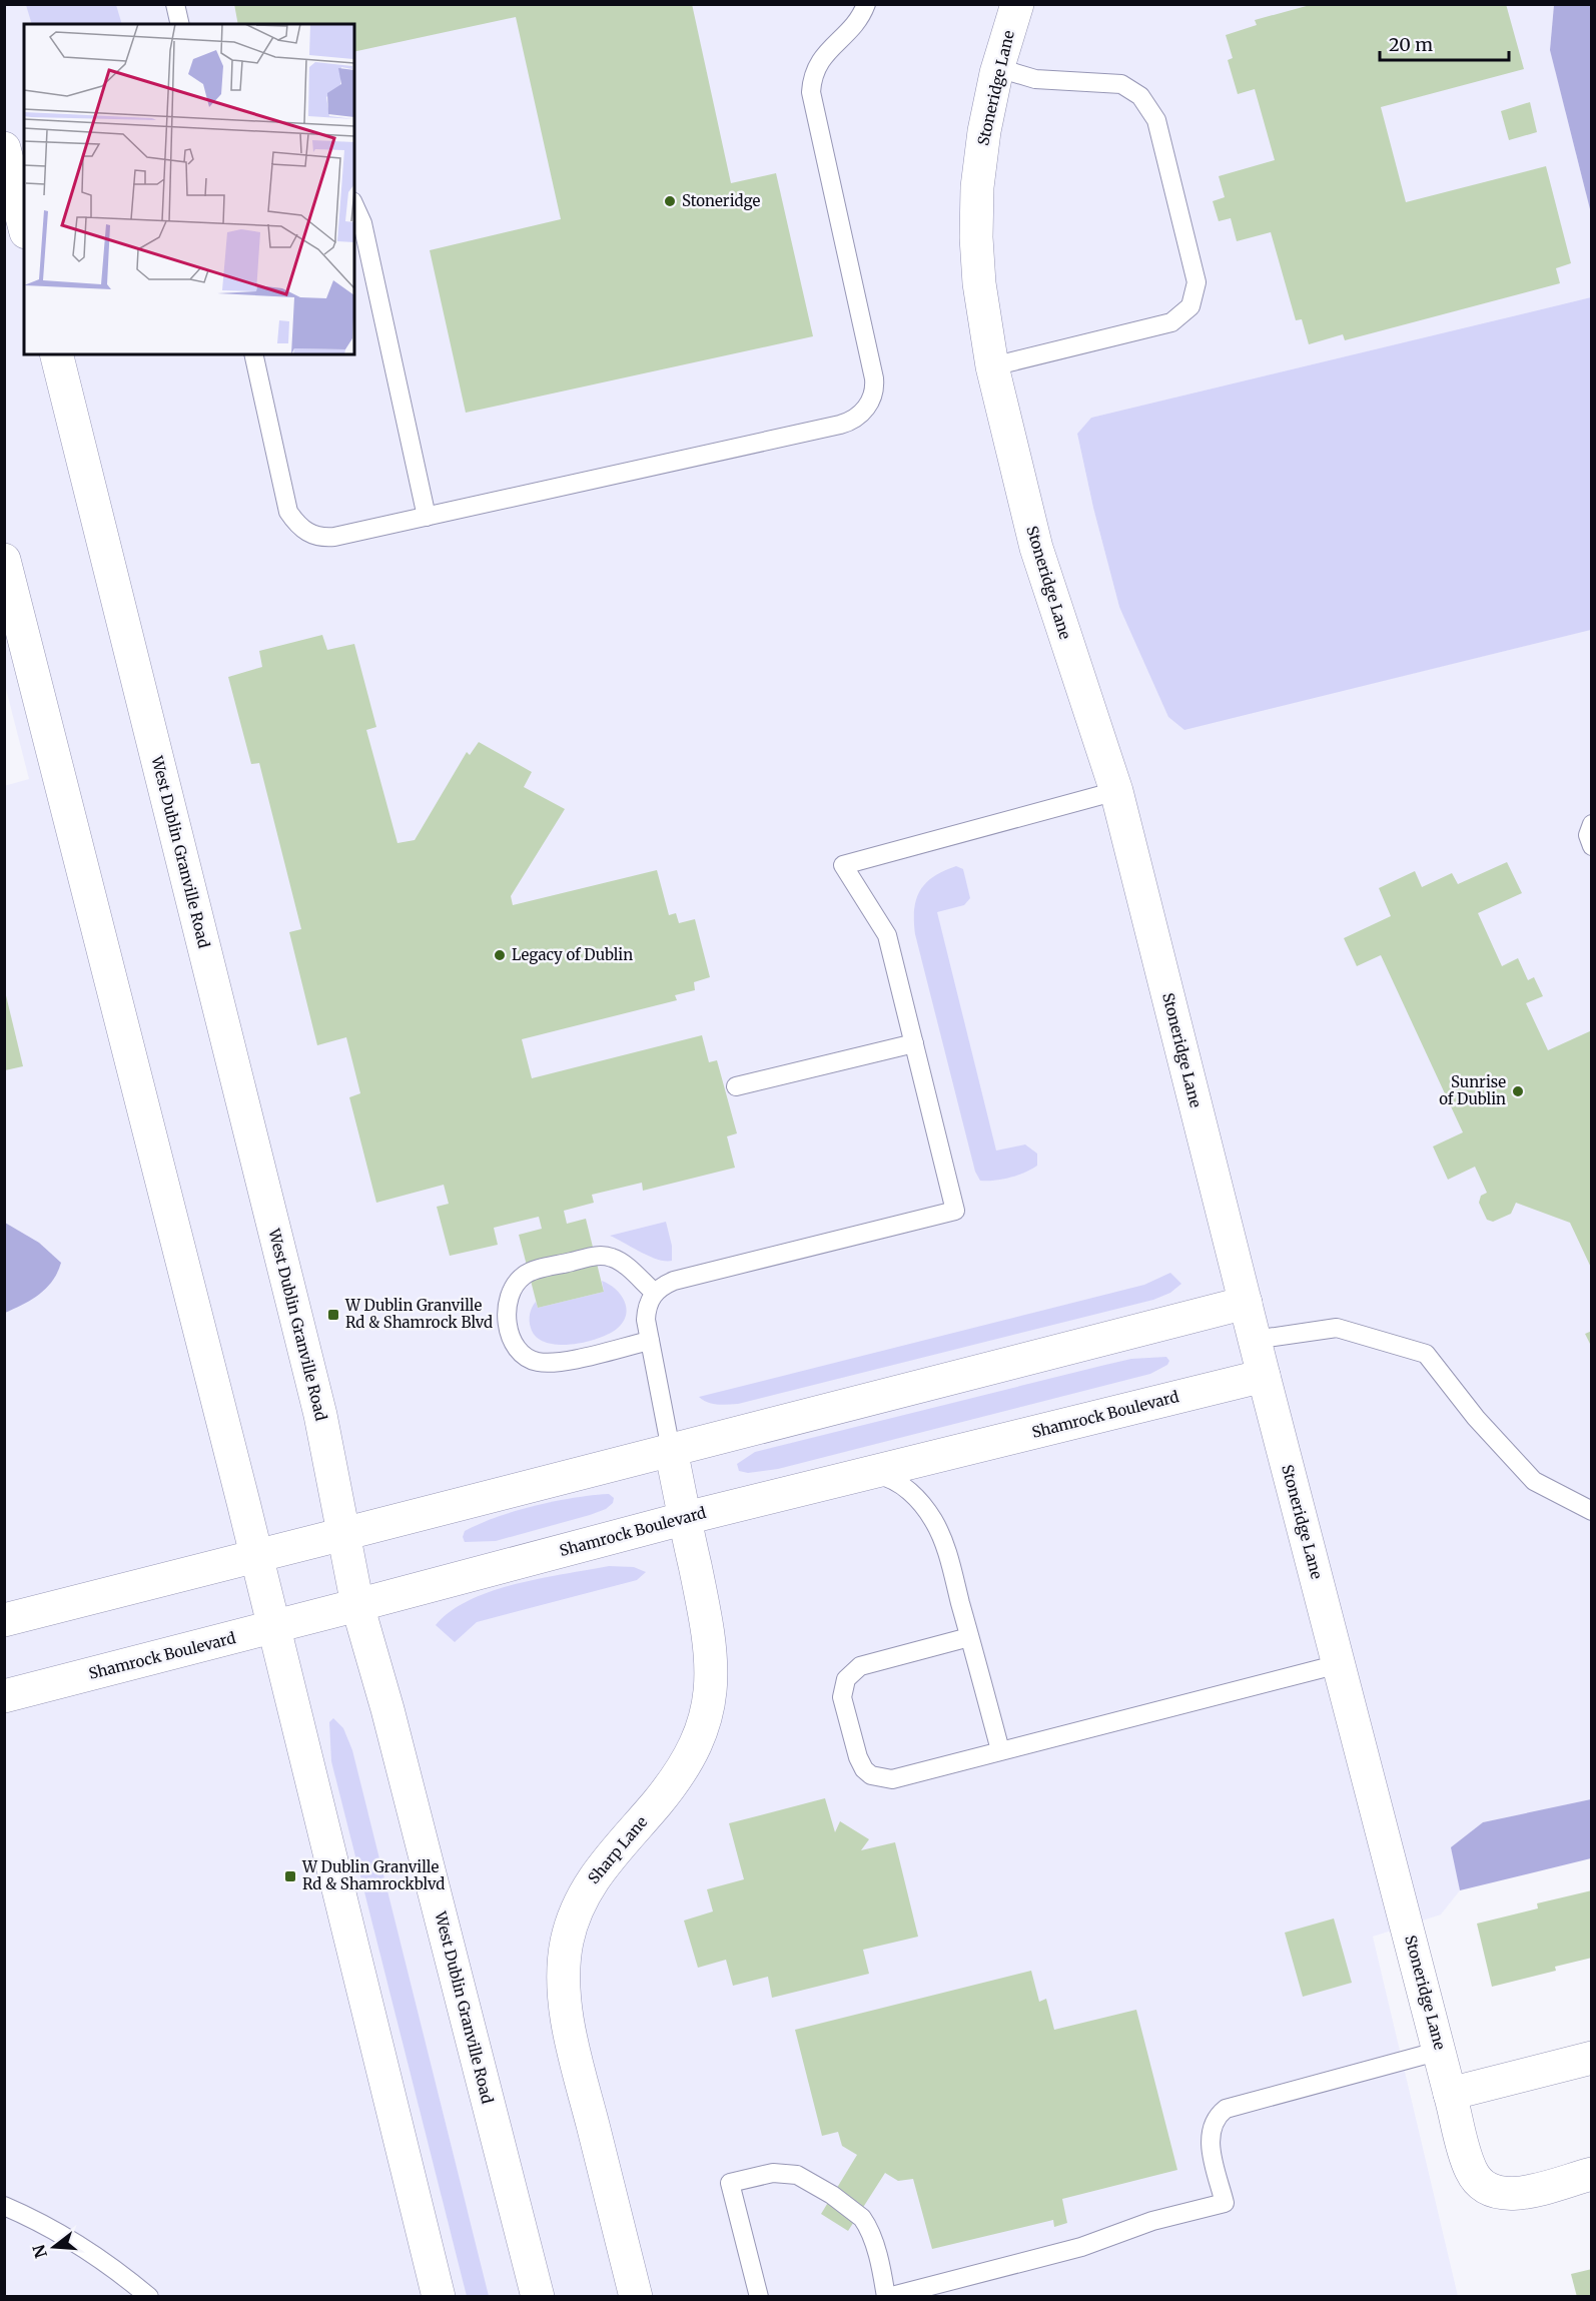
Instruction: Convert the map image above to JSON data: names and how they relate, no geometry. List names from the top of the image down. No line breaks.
{"streets":{"street":["Stoneridge Lane","West Dublin Granville Road","Shamrock Boulevard","Sharp Lane"]},"crossings":[["Stoneridge Lane","Shamrock Boulevard"],["West Dublin Granville Road","Shamrock Boulevard"],["Shamrock Boulevard","Sharp Lane"]],"places":{"other":["Stoneridge","Legacy of Dublin","Sunrise of Dublin"],"transit":["W Dublin Granville Rd & Shamrock Blvd","W Dublin Granville Rd & Shamrockblvd"]},"scale_bar":"20 m","north":"left"}
